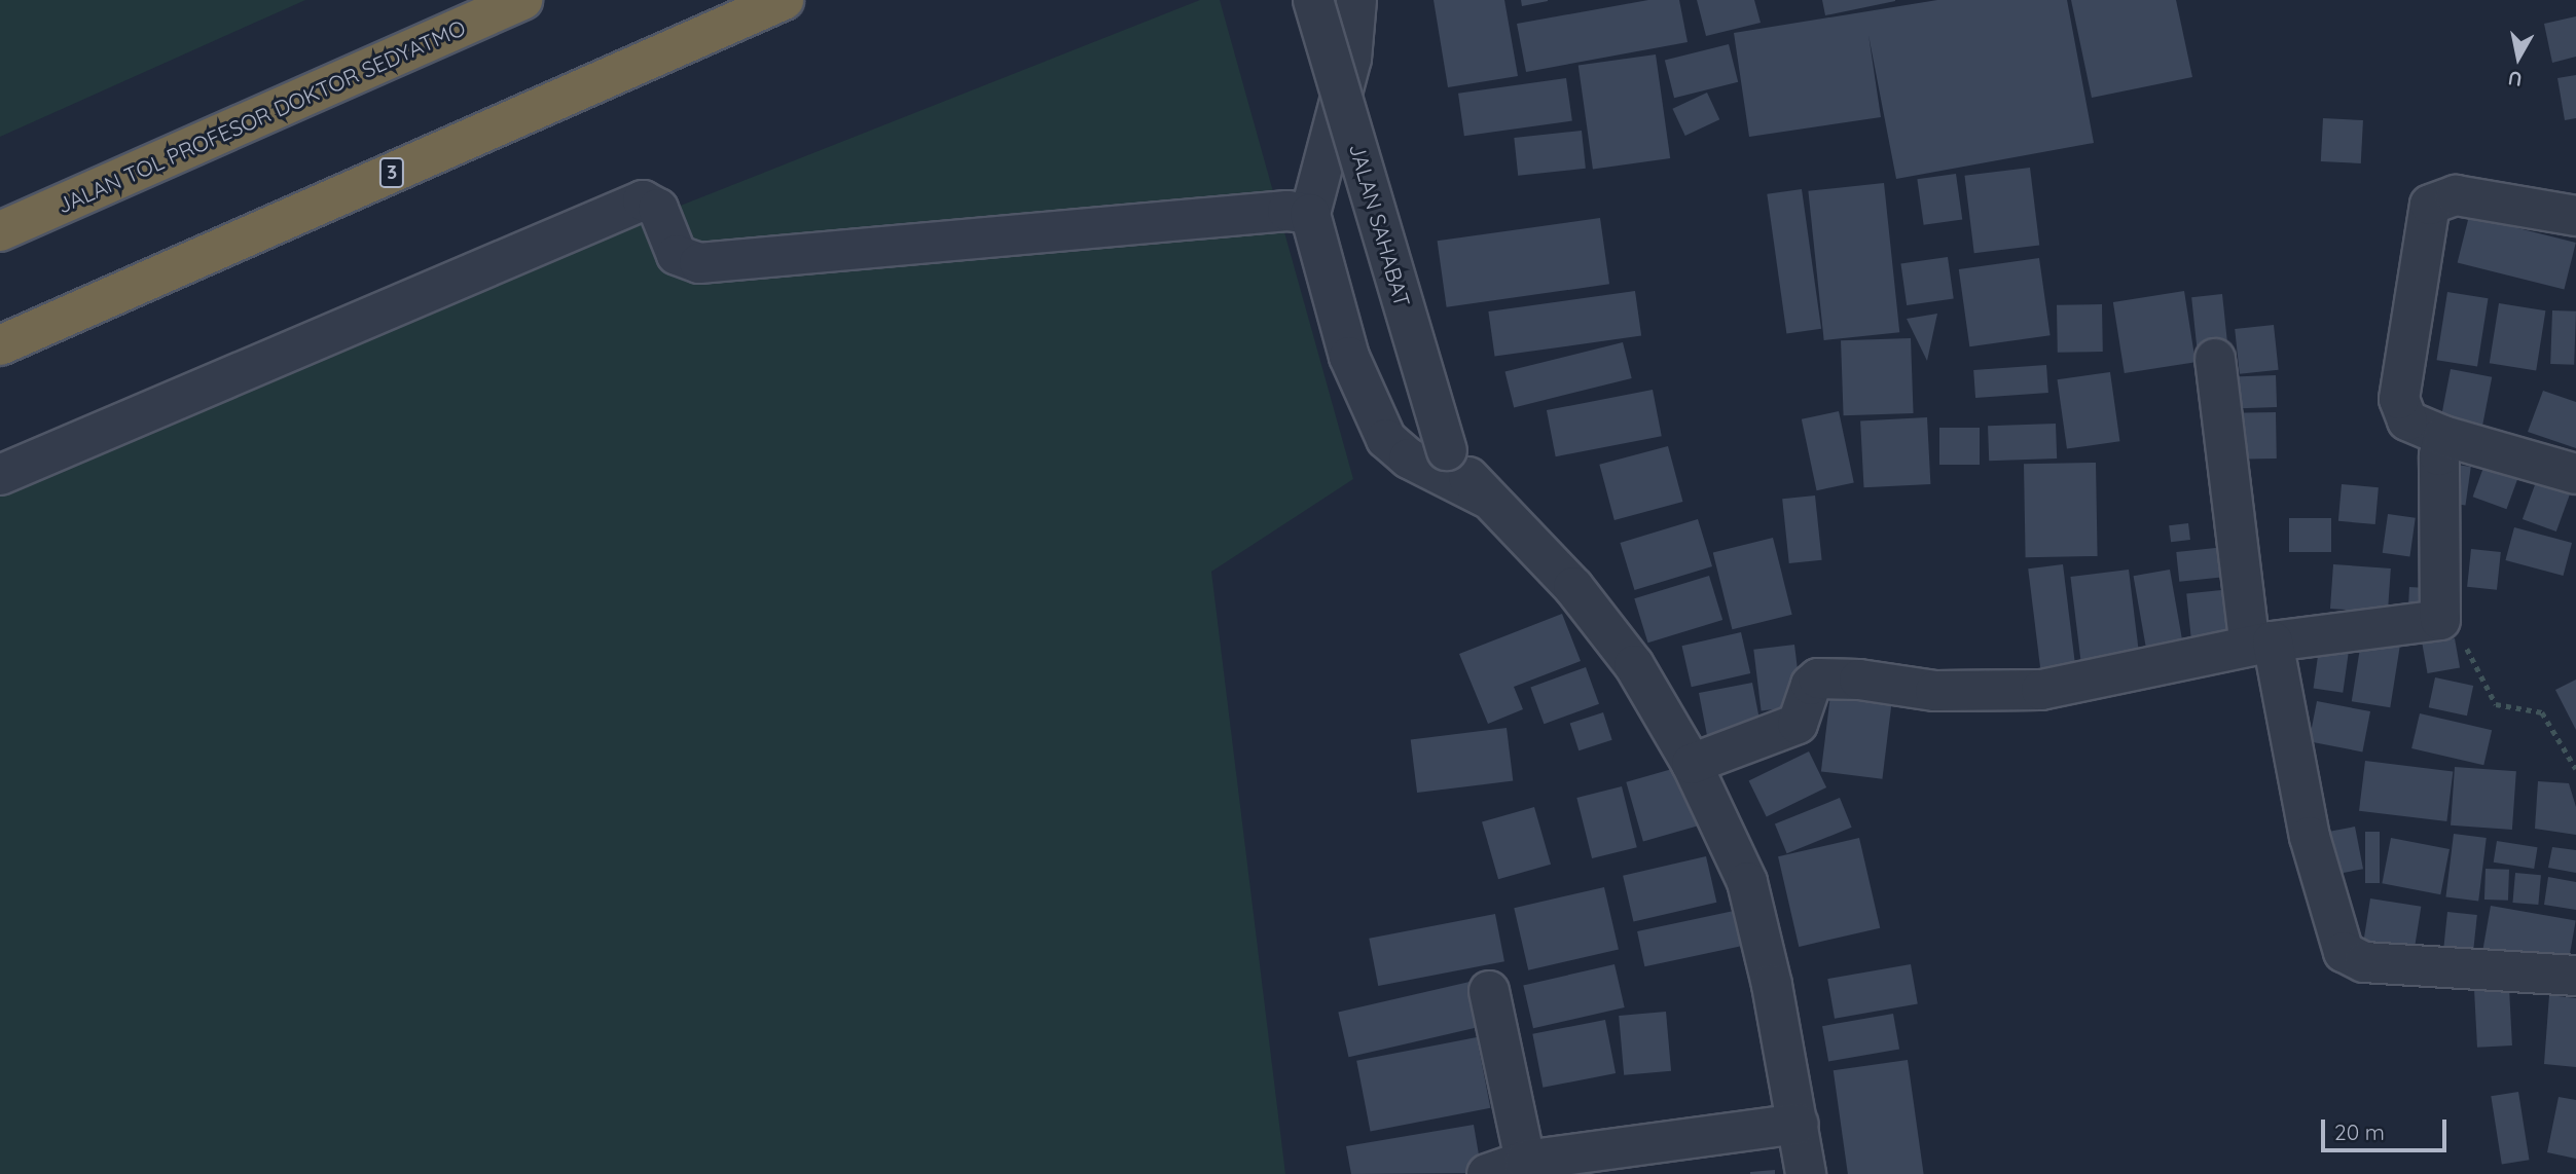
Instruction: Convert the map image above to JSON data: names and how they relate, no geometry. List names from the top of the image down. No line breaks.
{"streets":{"highway":["JALAN TOL PROFESOR DOKTOR SEDYATMO","3"],"street":["JALAN SAHABAT"]},"scale_bar":"20 m","north":"bottom"}
